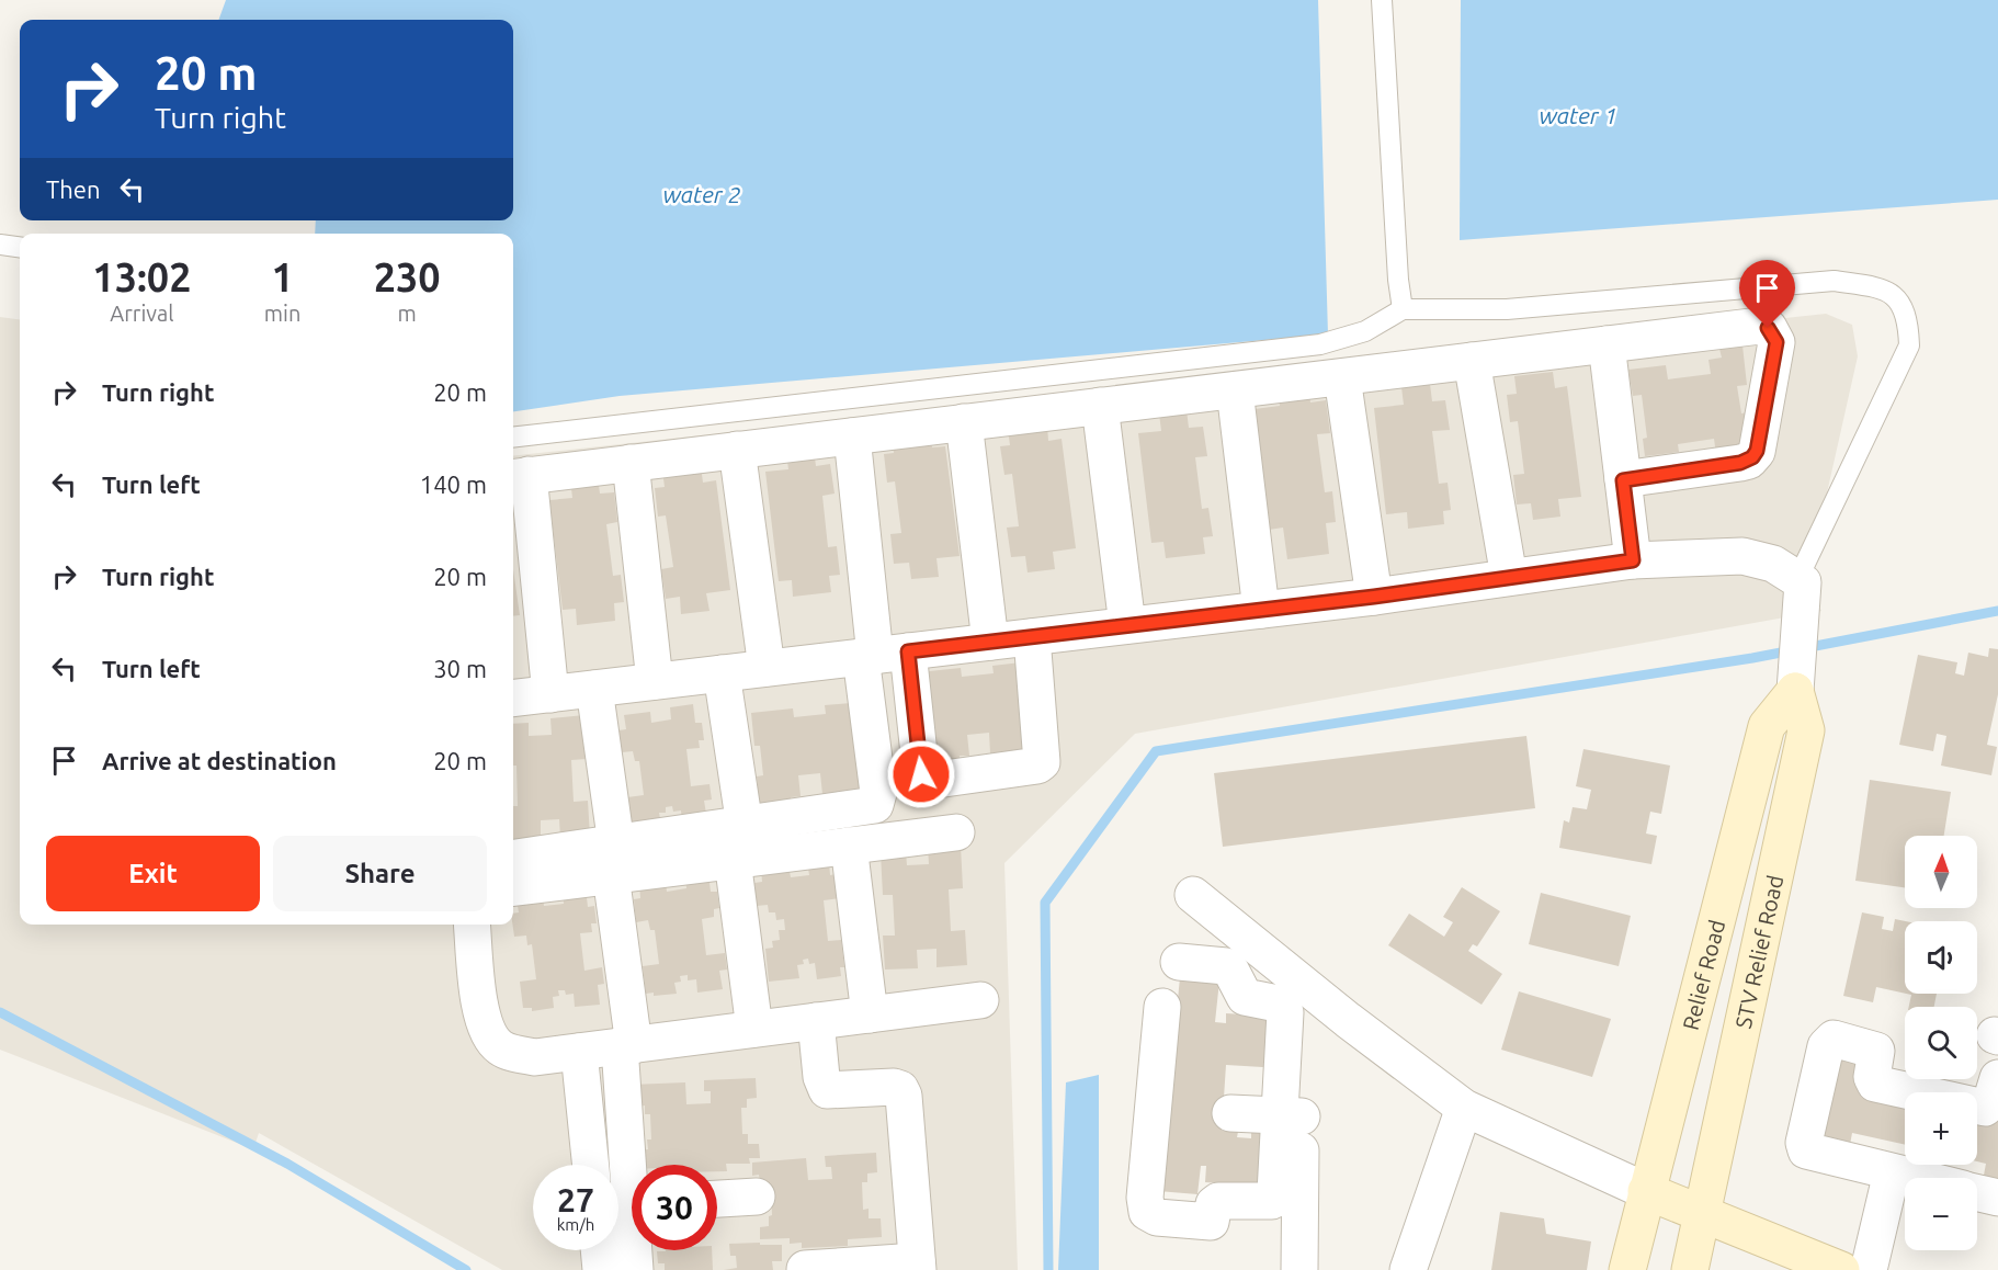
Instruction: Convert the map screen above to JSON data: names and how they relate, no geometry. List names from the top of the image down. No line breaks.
{"streets":{"street":["STV Relief Road","Relief Road"]},"crossings":[["STV Relief Road","Relief Road"]],"water":["water 1","water 2"],"north":"top","page":{"turn":["20 m","Turn right"],"then":"Then","eta":["13:02","Arrival","1","min","230","m"],"list":[{"name":"Turn right","value":"20 m"},{"name":"Turn left","value":"140 m"},{"name":"Turn right","value":"20 m"},{"name":"Turn left","value":"30 m"},{"name":"Arrive at destination","value":"20 m"}],"buttons":["Exit","Share"],"map_buttons":["+","−"],"speed":"27 km/h","limit":"30"}}
